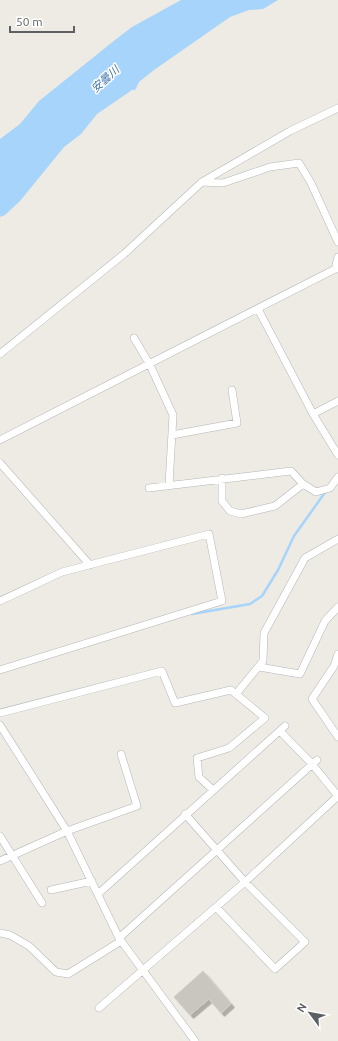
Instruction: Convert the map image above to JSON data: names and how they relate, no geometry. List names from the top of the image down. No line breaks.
{"water":["安曇川"],"scale_bar":"50 m","north":"top left"}
